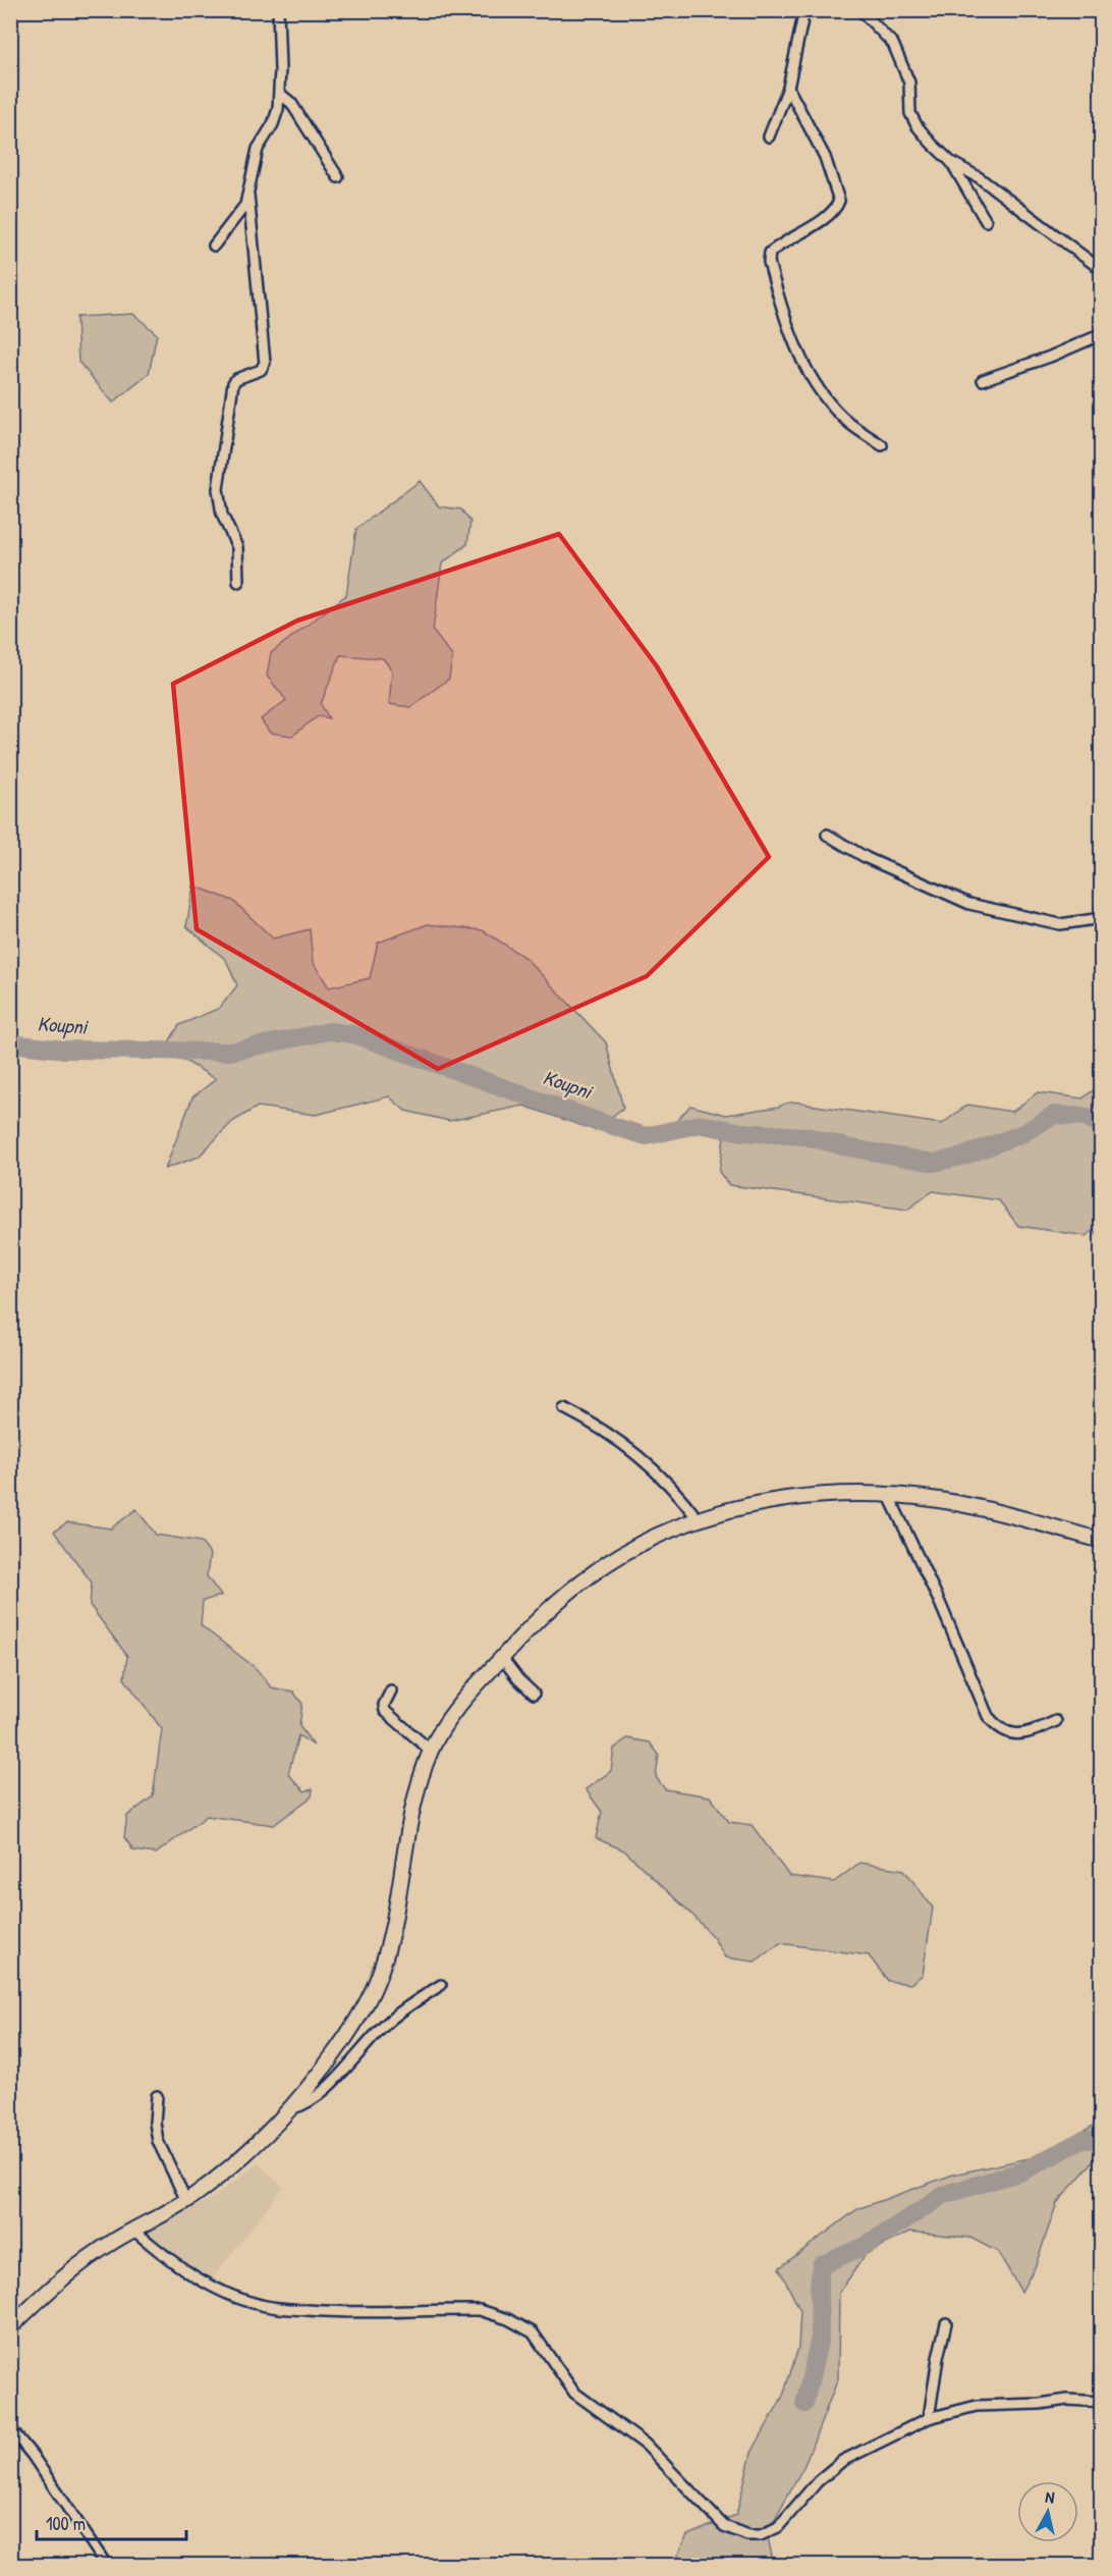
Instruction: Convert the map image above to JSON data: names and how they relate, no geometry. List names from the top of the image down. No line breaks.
{"water":["Koupni"],"scale_bar":"100 m","north":"top"}
